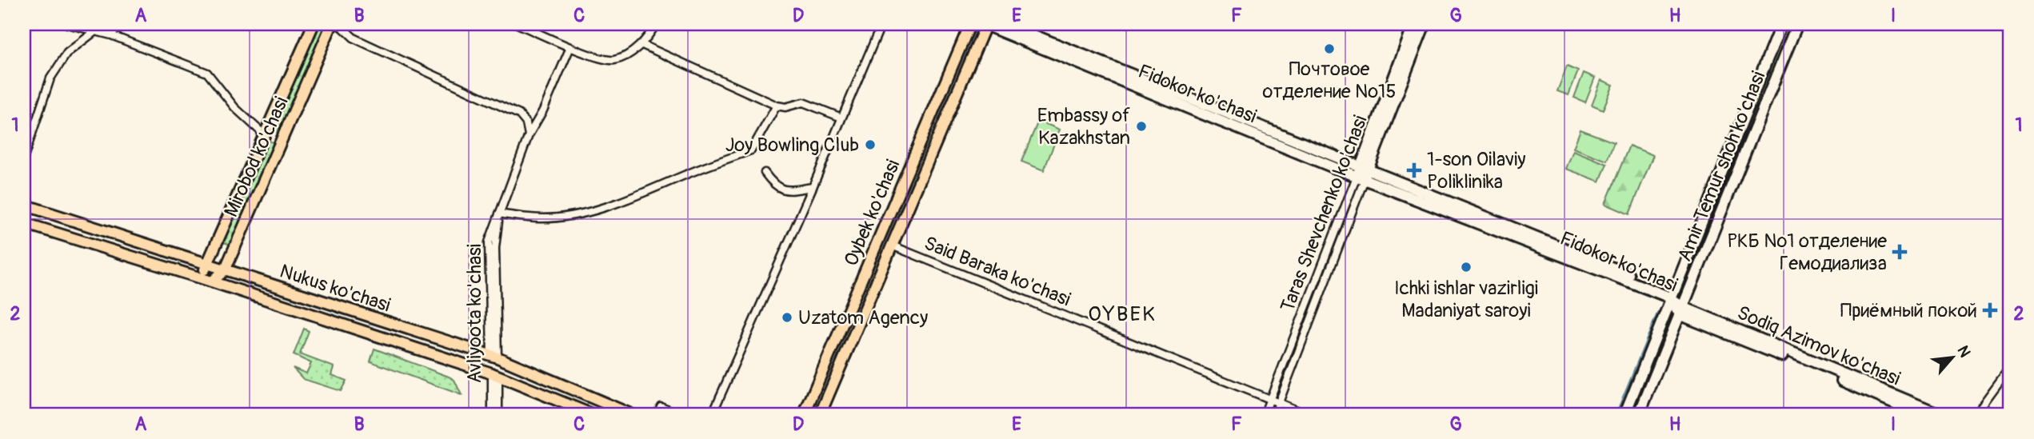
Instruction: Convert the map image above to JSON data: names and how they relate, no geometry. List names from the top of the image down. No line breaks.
{"streets":{"main road":["Fidokor ko'chasi","Mirobod ko'chasi","Amir Temur shoh ko'chasi","Oybek ko'chasi","Taras Shevchenko ko'chasi","Nukus ko'chasi","Avliyoota ko'chasi","Sodiq Azimov ko'chasi"],"street":["Said Baraka ko'chasi"]},"crossings":[["Fidokor ko'chasi","Amir Temur shoh ko'chasi"],["Fidokor ko'chasi","Oybek ko'chasi"],["Fidokor ko'chasi","Taras Shevchenko ko'chasi"],["Fidokor ko'chasi","Sodiq Azimov ko'chasi"],["Mirobod ko'chasi","Nukus ko'chasi"],["Amir Temur shoh ko'chasi","Sodiq Azimov ko'chasi"],["Oybek ko'chasi","Said Baraka ko'chasi"],["Taras Shevchenko ko'chasi","Said Baraka ko'chasi"],["Nukus ko'chasi","Avliyoota ko'chasi"]],"districts":["OYBEK"],"places":{"other":["Почтовое отделение №15","Embassy of Kazakhstan","Joy Bowling Club","Ichki ishlar vazirligi Madaniyat saroyi","Uzatom Agency"],"health":["1-son Oilaviy Poliklinika","РКБ №1 отделение Гемодиализа","Приёмный покой"]},"north":"top right","grid":{"columns":["A","B","C","D","E","F","G","H","I"],"rows":["1","2"]}}
